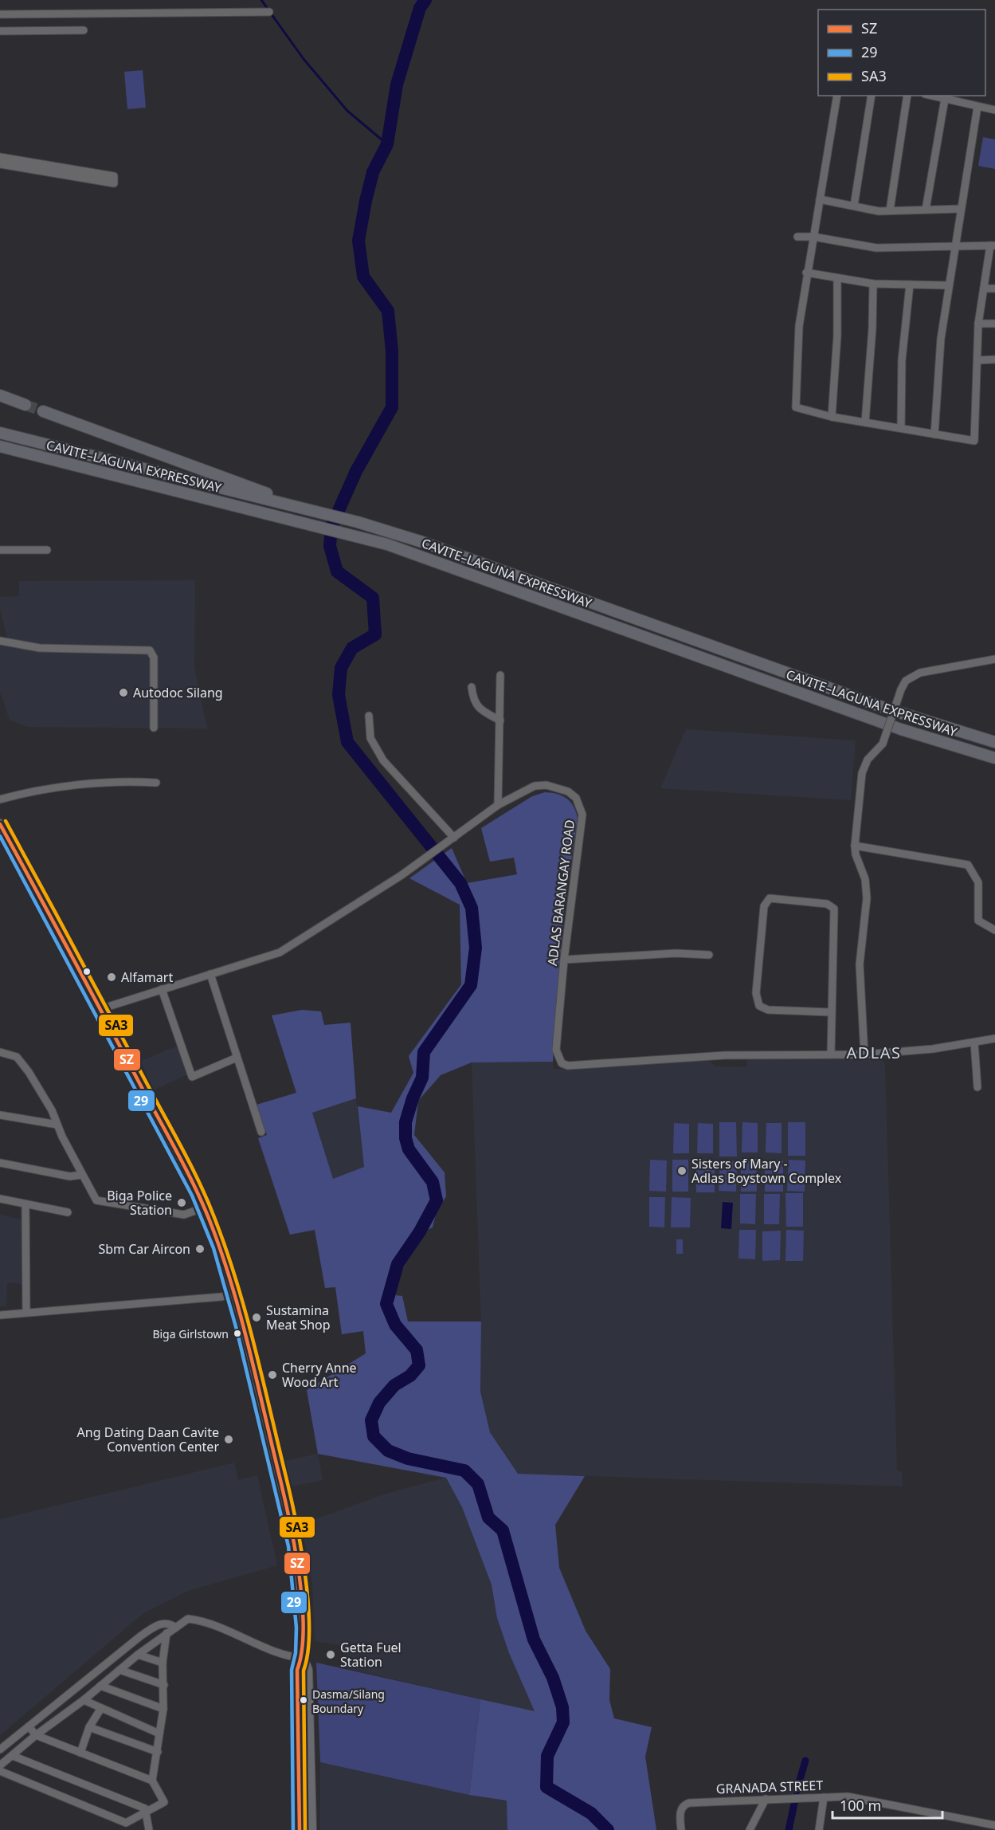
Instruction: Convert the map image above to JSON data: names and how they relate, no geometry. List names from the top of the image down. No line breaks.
{"streets":{"highway":["CAVITE–LAGUNA EXPRESSWAY"],"street":["ADLAS BARANGAY ROAD","GRANADA STREET"]},"districts":["ADLAS"],"places":["Autodoc Silang","Alfamart","Sisters of Mary - Adlas Boystown Complex","Biga Police Station","Sbm Car Aircon","Sustamina Meat Shop","Biga Girlstown","Cherry Anne Wood Art","Ang Dating Daan Cavite Convention Center","Getta Fuel Station","Dasma/Silang Boundary"],"lines":["transit line SA3","transit line SZ","transit line 29"],"legend":["SZ","29","SA3"],"scale_bar":"100 m"}
